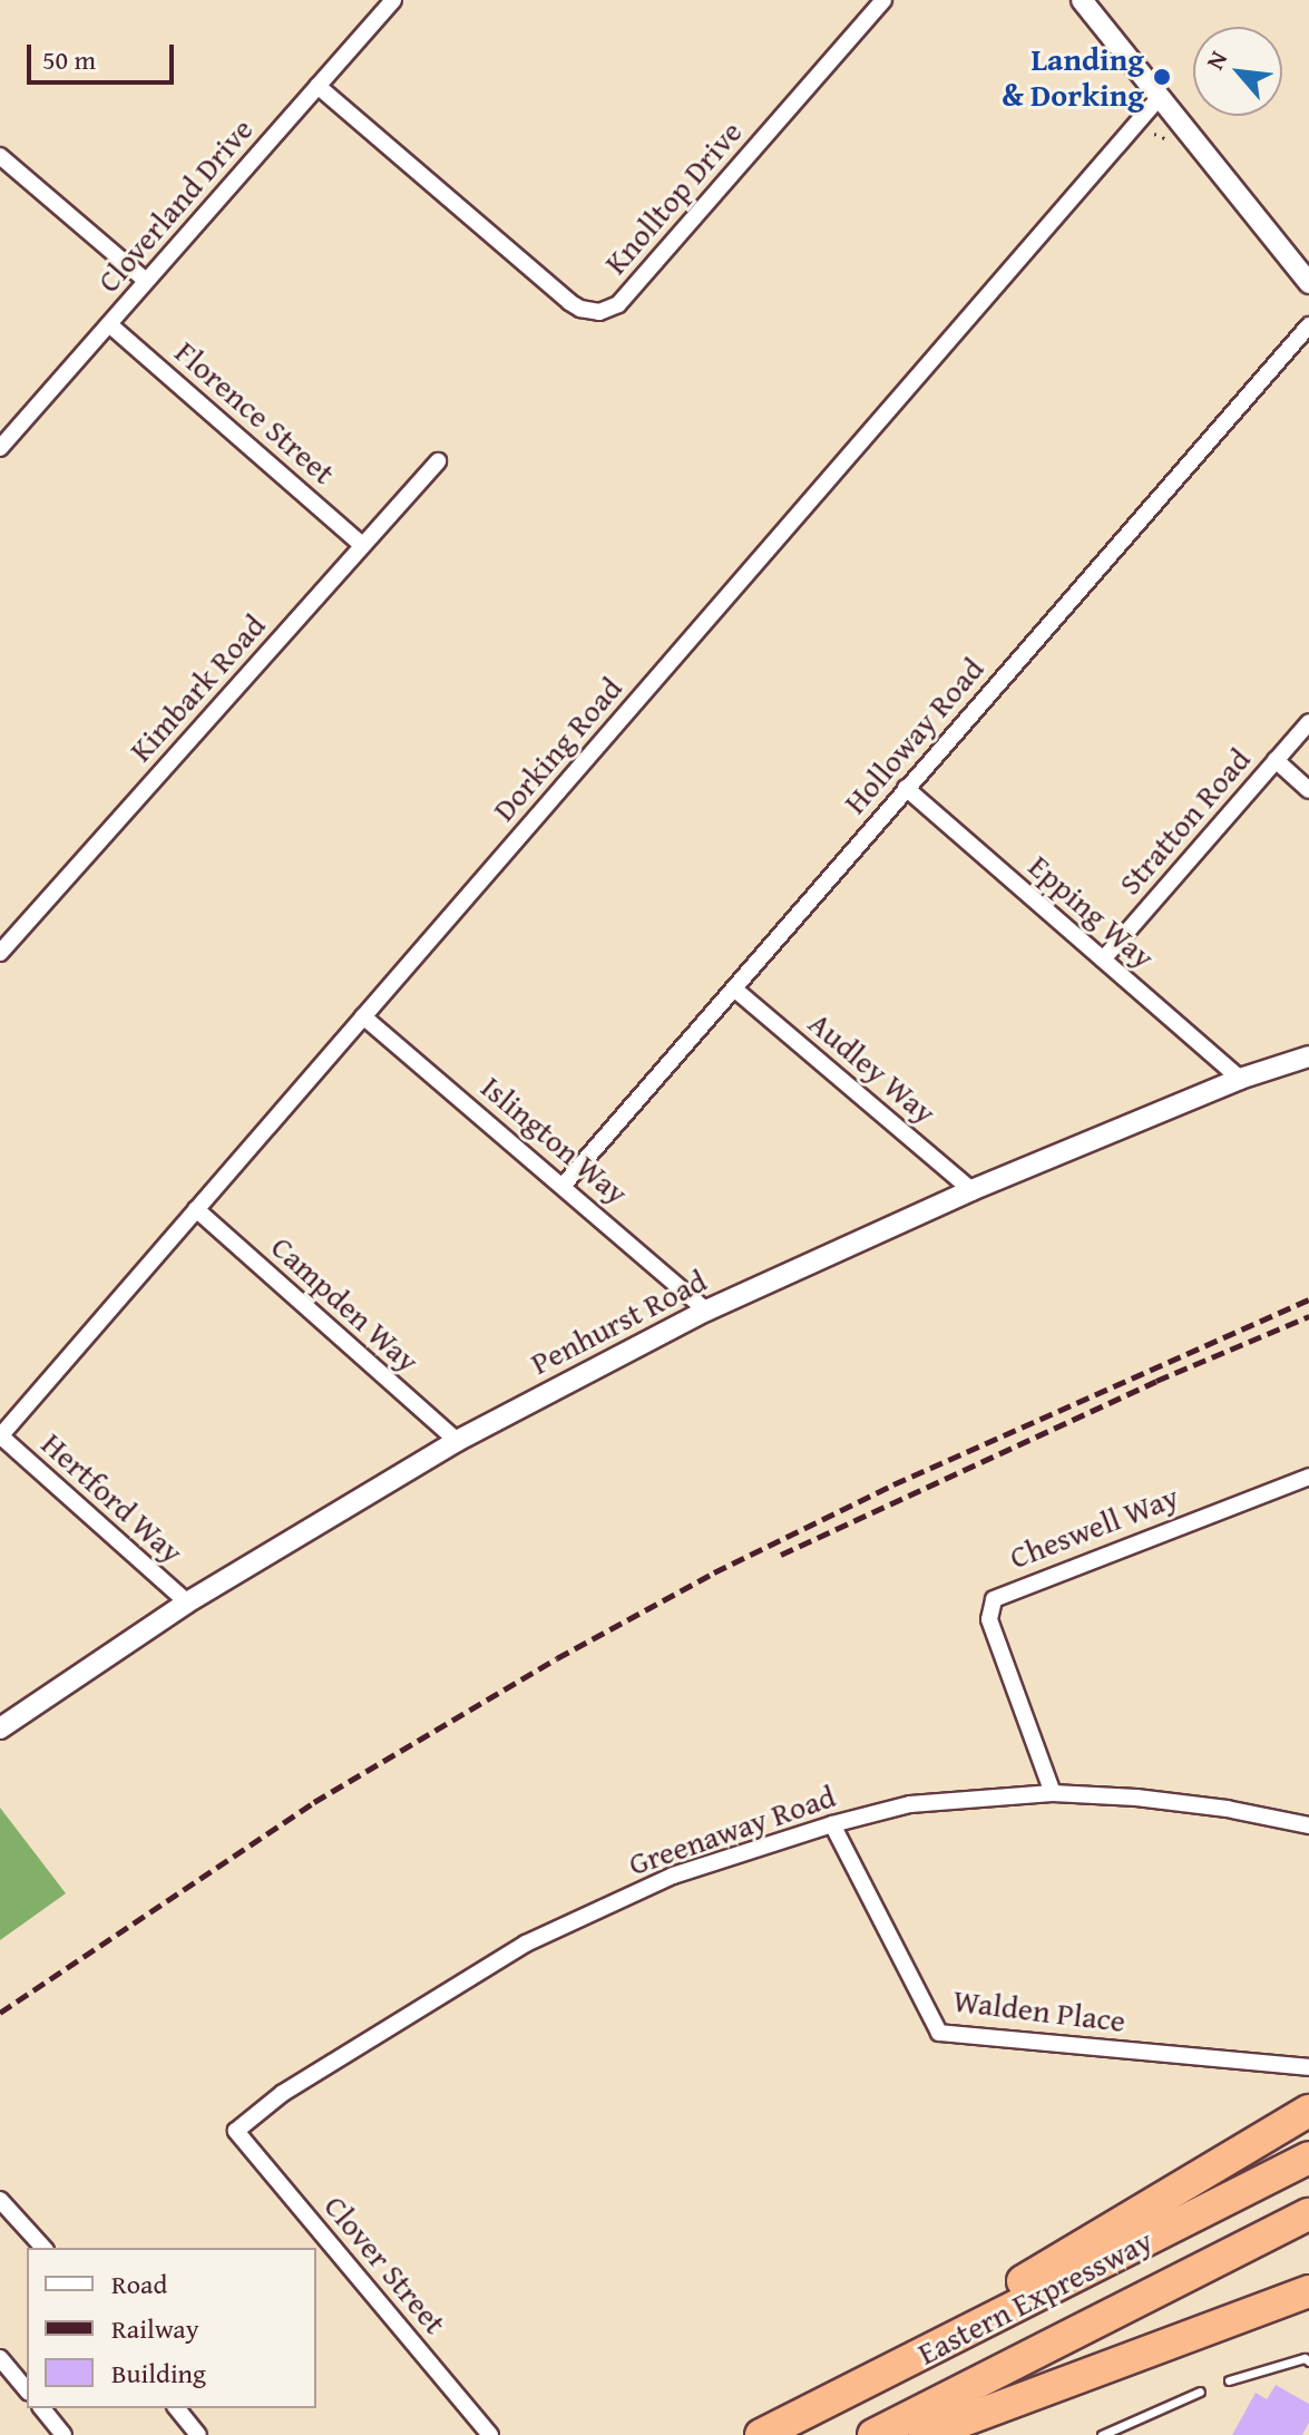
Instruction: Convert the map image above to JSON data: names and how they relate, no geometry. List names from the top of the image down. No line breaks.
{"streets":{"highway":["Eastern Expressway"],"street":["Knolltop Drive","Cloverland Drive","Florence Street","Kimbark Road","Holloway Road","Dorking Road","Stratton Road","Epping Way","Audley Way","Islington Way","Campden Way","Penhurst Road","Hertford Way","Cheswell Way","Greenaway Road","Walden Place","Clover Street"]},"crossings":[["Knolltop Drive","Cloverland Drive"],["Cloverland Drive","Florence Street"],["Florence Street","Kimbark Road"],["Holloway Road","Epping Way"],["Holloway Road","Audley Way"],["Holloway Road","Islington Way"],["Dorking Road","Islington Way"],["Dorking Road","Campden Way"],["Dorking Road","Hertford Way"],["Stratton Road","Epping Way"],["Epping Way","Penhurst Road"],["Audley Way","Penhurst Road"],["Islington Way","Penhurst Road"],["Campden Way","Penhurst Road"],["Penhurst Road","Hertford Way"],["Cheswell Way","Greenaway Road"],["Greenaway Road","Walden Place"],["Greenaway Road","Clover Street"]],"places":["Landing & Dorking"],"legend":["Road","Railway","Building"],"scale_bar":"50 m","north":"top left"}
